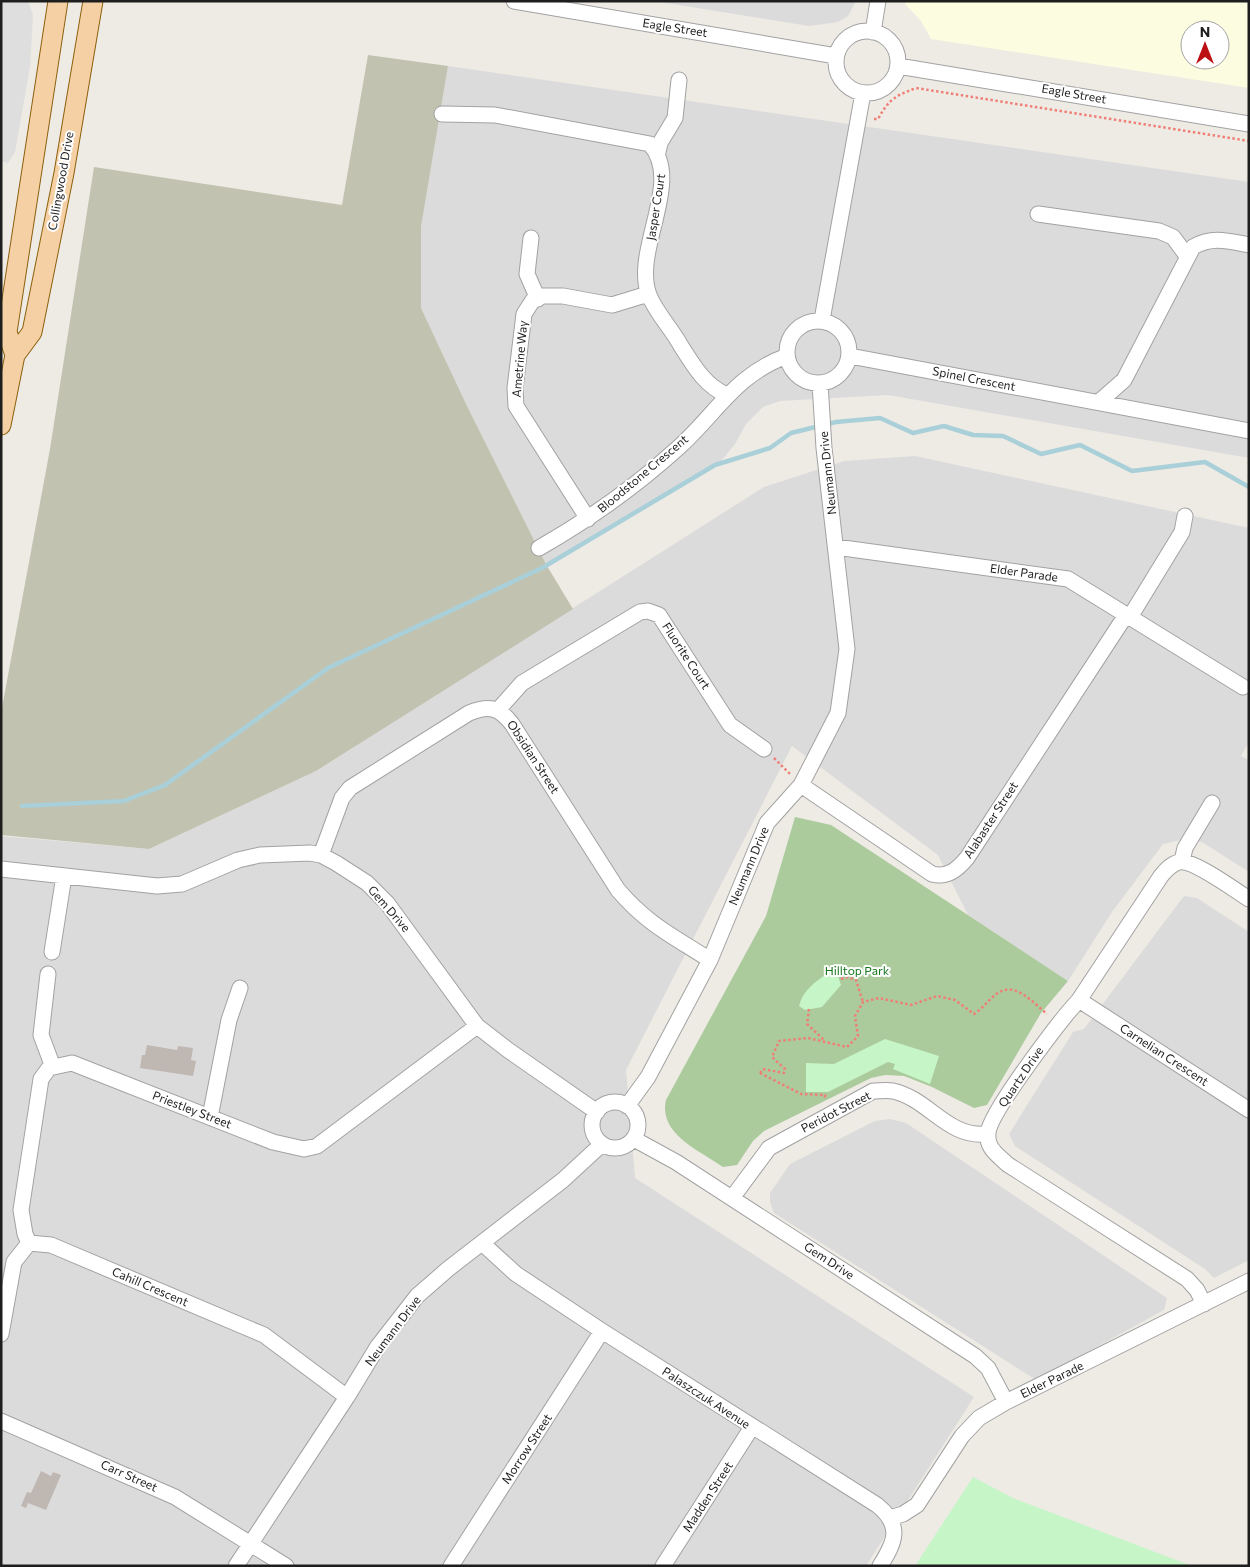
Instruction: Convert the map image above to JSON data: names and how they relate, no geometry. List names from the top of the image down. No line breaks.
{"streets":{"main road":["Collingwood Drive"],"street":["Eagle Street","Jasper Court","Ametrine Way","Spinel Crescent","Neumann Drive","Bloodstone Crescent","Elder Parade","Fluorite Court","Obsidian Street","Alabaster Street","Gem Drive","Carnelian Crescent","Quartz Drive","Priestley Street","Peridot Street","Cahill Crescent","Palaszczuk Avenue","Morrow Street","Carr Street","Madden Street"]},"crossings":[["Ametrine Way","Bloodstone Crescent"],["Spinel Crescent","Neumann Drive"],["Spinel Crescent","Bloodstone Crescent"],["Neumann Drive","Bloodstone Crescent"],["Neumann Drive","Elder Parade"],["Neumann Drive","Obsidian Street"],["Neumann Drive","Alabaster Street"],["Neumann Drive","Gem Drive"],["Neumann Drive","Cahill Crescent"],["Neumann Drive","Palaszczuk Avenue"],["Neumann Drive","Carr Street"],["Elder Parade","Alabaster Street"],["Elder Parade","Gem Drive"],["Elder Parade","Palaszczuk Avenue"],["Fluorite Court","Obsidian Street"],["Obsidian Street","Gem Drive"],["Gem Drive","Priestley Street"],["Gem Drive","Peridot Street"],["Carnelian Crescent","Quartz Drive"],["Quartz Drive","Peridot Street"],["Palaszczuk Avenue","Morrow Street"],["Palaszczuk Avenue","Madden Street"]],"parks":["Hilltop Park"],"north":"top"}
